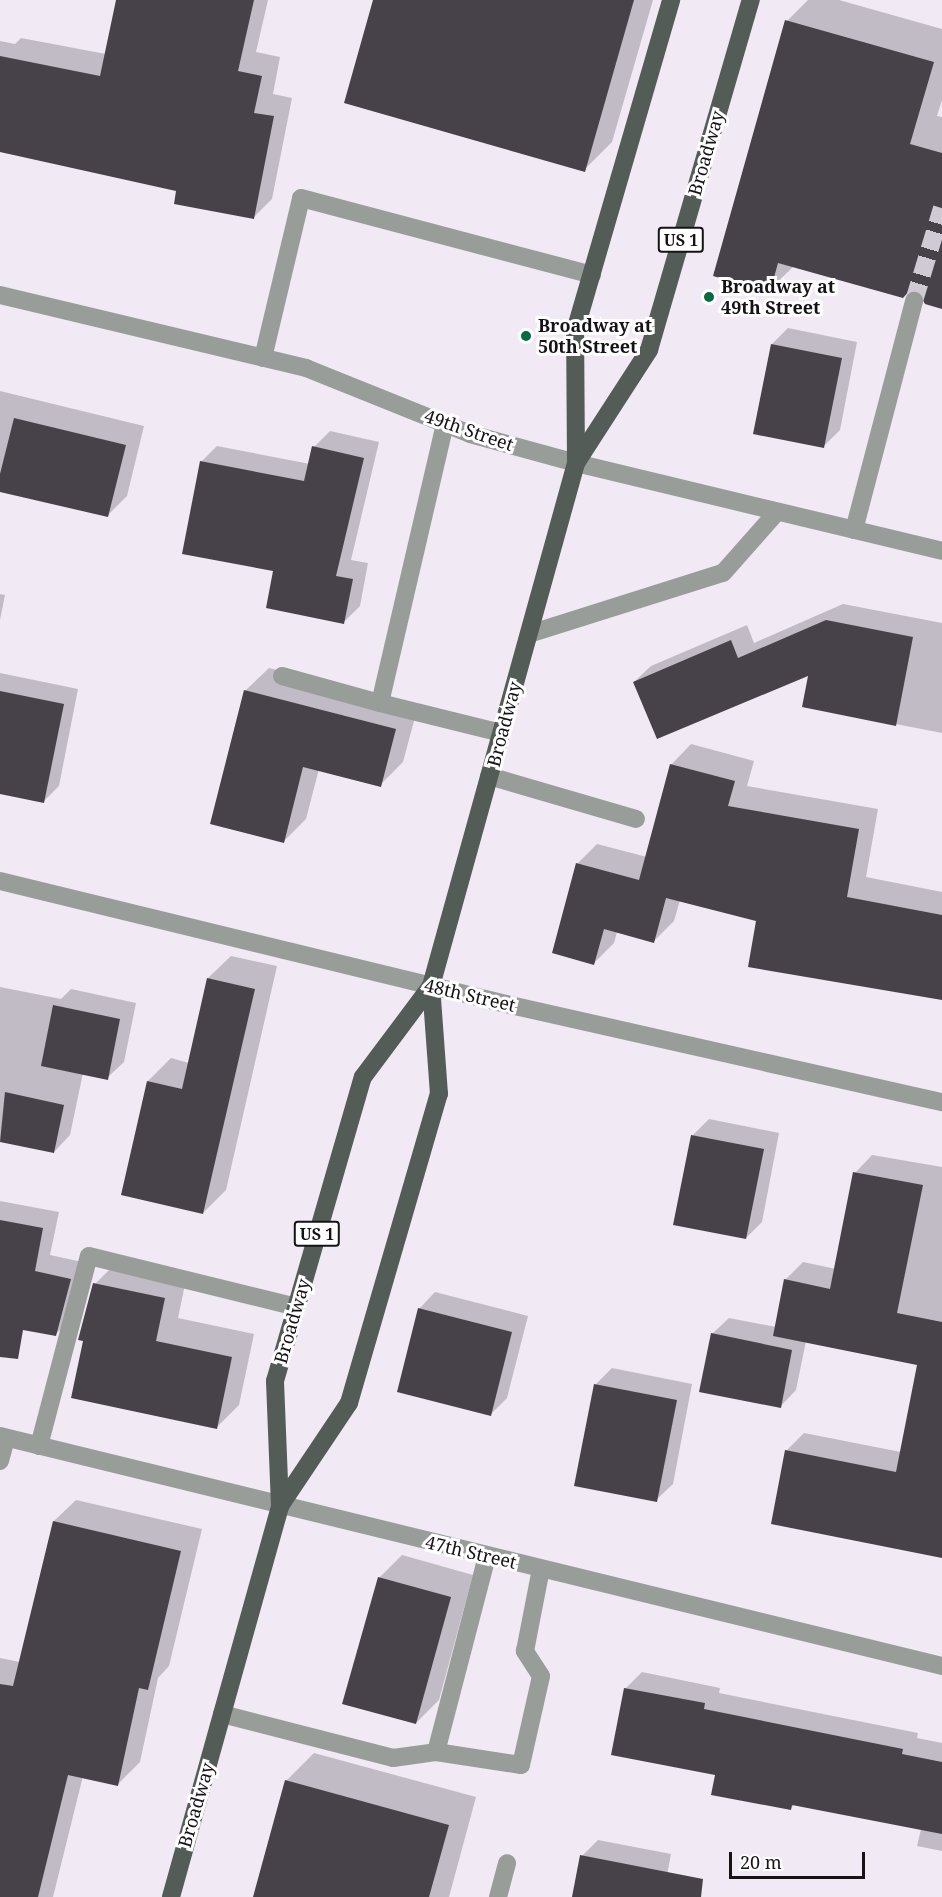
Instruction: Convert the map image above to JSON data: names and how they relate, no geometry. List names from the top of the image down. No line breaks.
{"streets":{"main road":["Broadway","US 1"],"street":["49th Street","48th Street","47th Street"]},"crossings":[["Broadway","49th Street"],["Broadway","48th Street"],["Broadway","47th Street"]],"places":["Broadway at 49th Street","Broadway at 50th Street"],"scale_bar":"20 m"}
